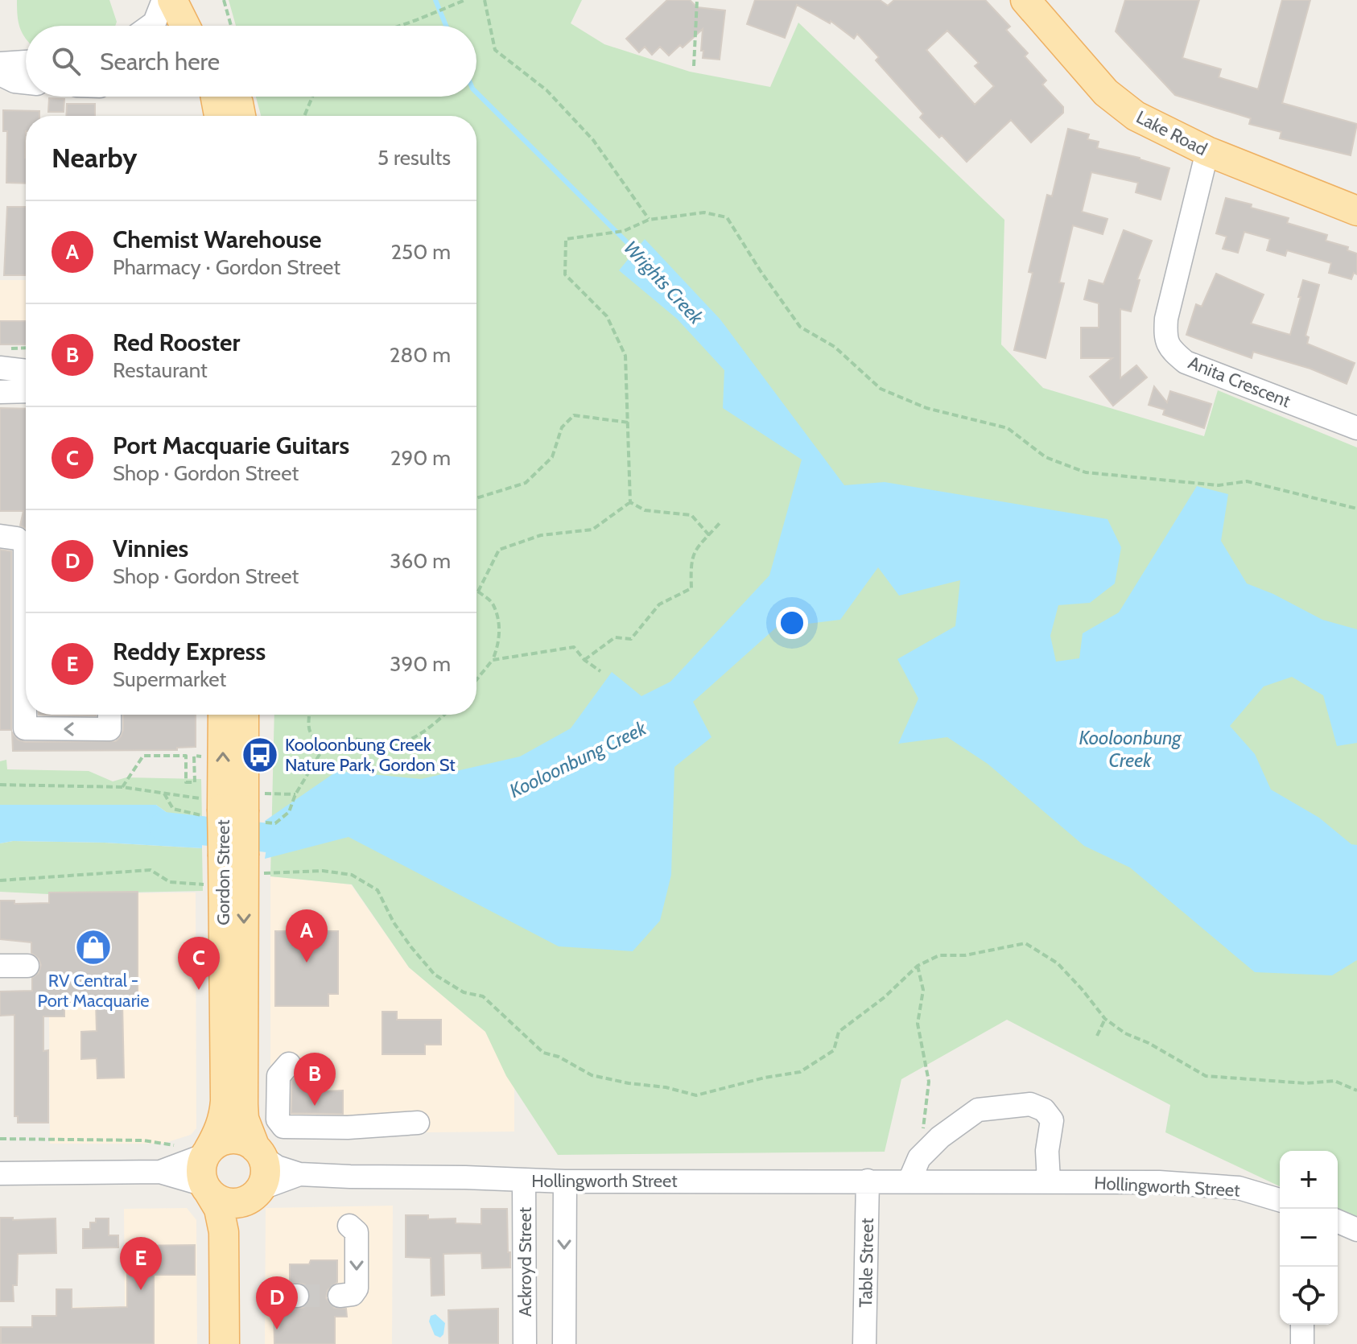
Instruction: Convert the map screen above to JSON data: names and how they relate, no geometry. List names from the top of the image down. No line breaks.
{"streets":{"main road":["Lake Road","Gordon Street"],"street":["Anita Crescent","Hollingworth Street","Ackroyd Street","Table Street"]},"crossings":[["Lake Road","Anita Crescent"],["Gordon Street","Hollingworth Street"],["Hollingworth Street","Ackroyd Street"],["Hollingworth Street","Table Street"]],"water":["Wrights Creek","Kooloonbung Creek"],"places":{"bus stop":["Kooloonbung Creek Nature Park, Gordon St"],"shop":["RV Central - Port Macquarie"]},"page":{"search":"Search here","heading":["Nearby","5 results"],"list":[{"mark":"A","name":"Chemist Warehouse","note":"Pharmacy · Gordon Street","value":"250 m"},{"mark":"B","name":"Red Rooster","note":"Restaurant","value":"280 m"},{"mark":"C","name":"Port Macquarie Guitars","note":"Shop · Gordon Street","value":"290 m"},{"mark":"D","name":"Vinnies","note":"Shop · Gordon Street","value":"360 m"},{"mark":"E","name":"Reddy Express","note":"Supermarket","value":"390 m"}],"pins":["A","C","B","E","D"],"map_buttons":["+","−"]}}
